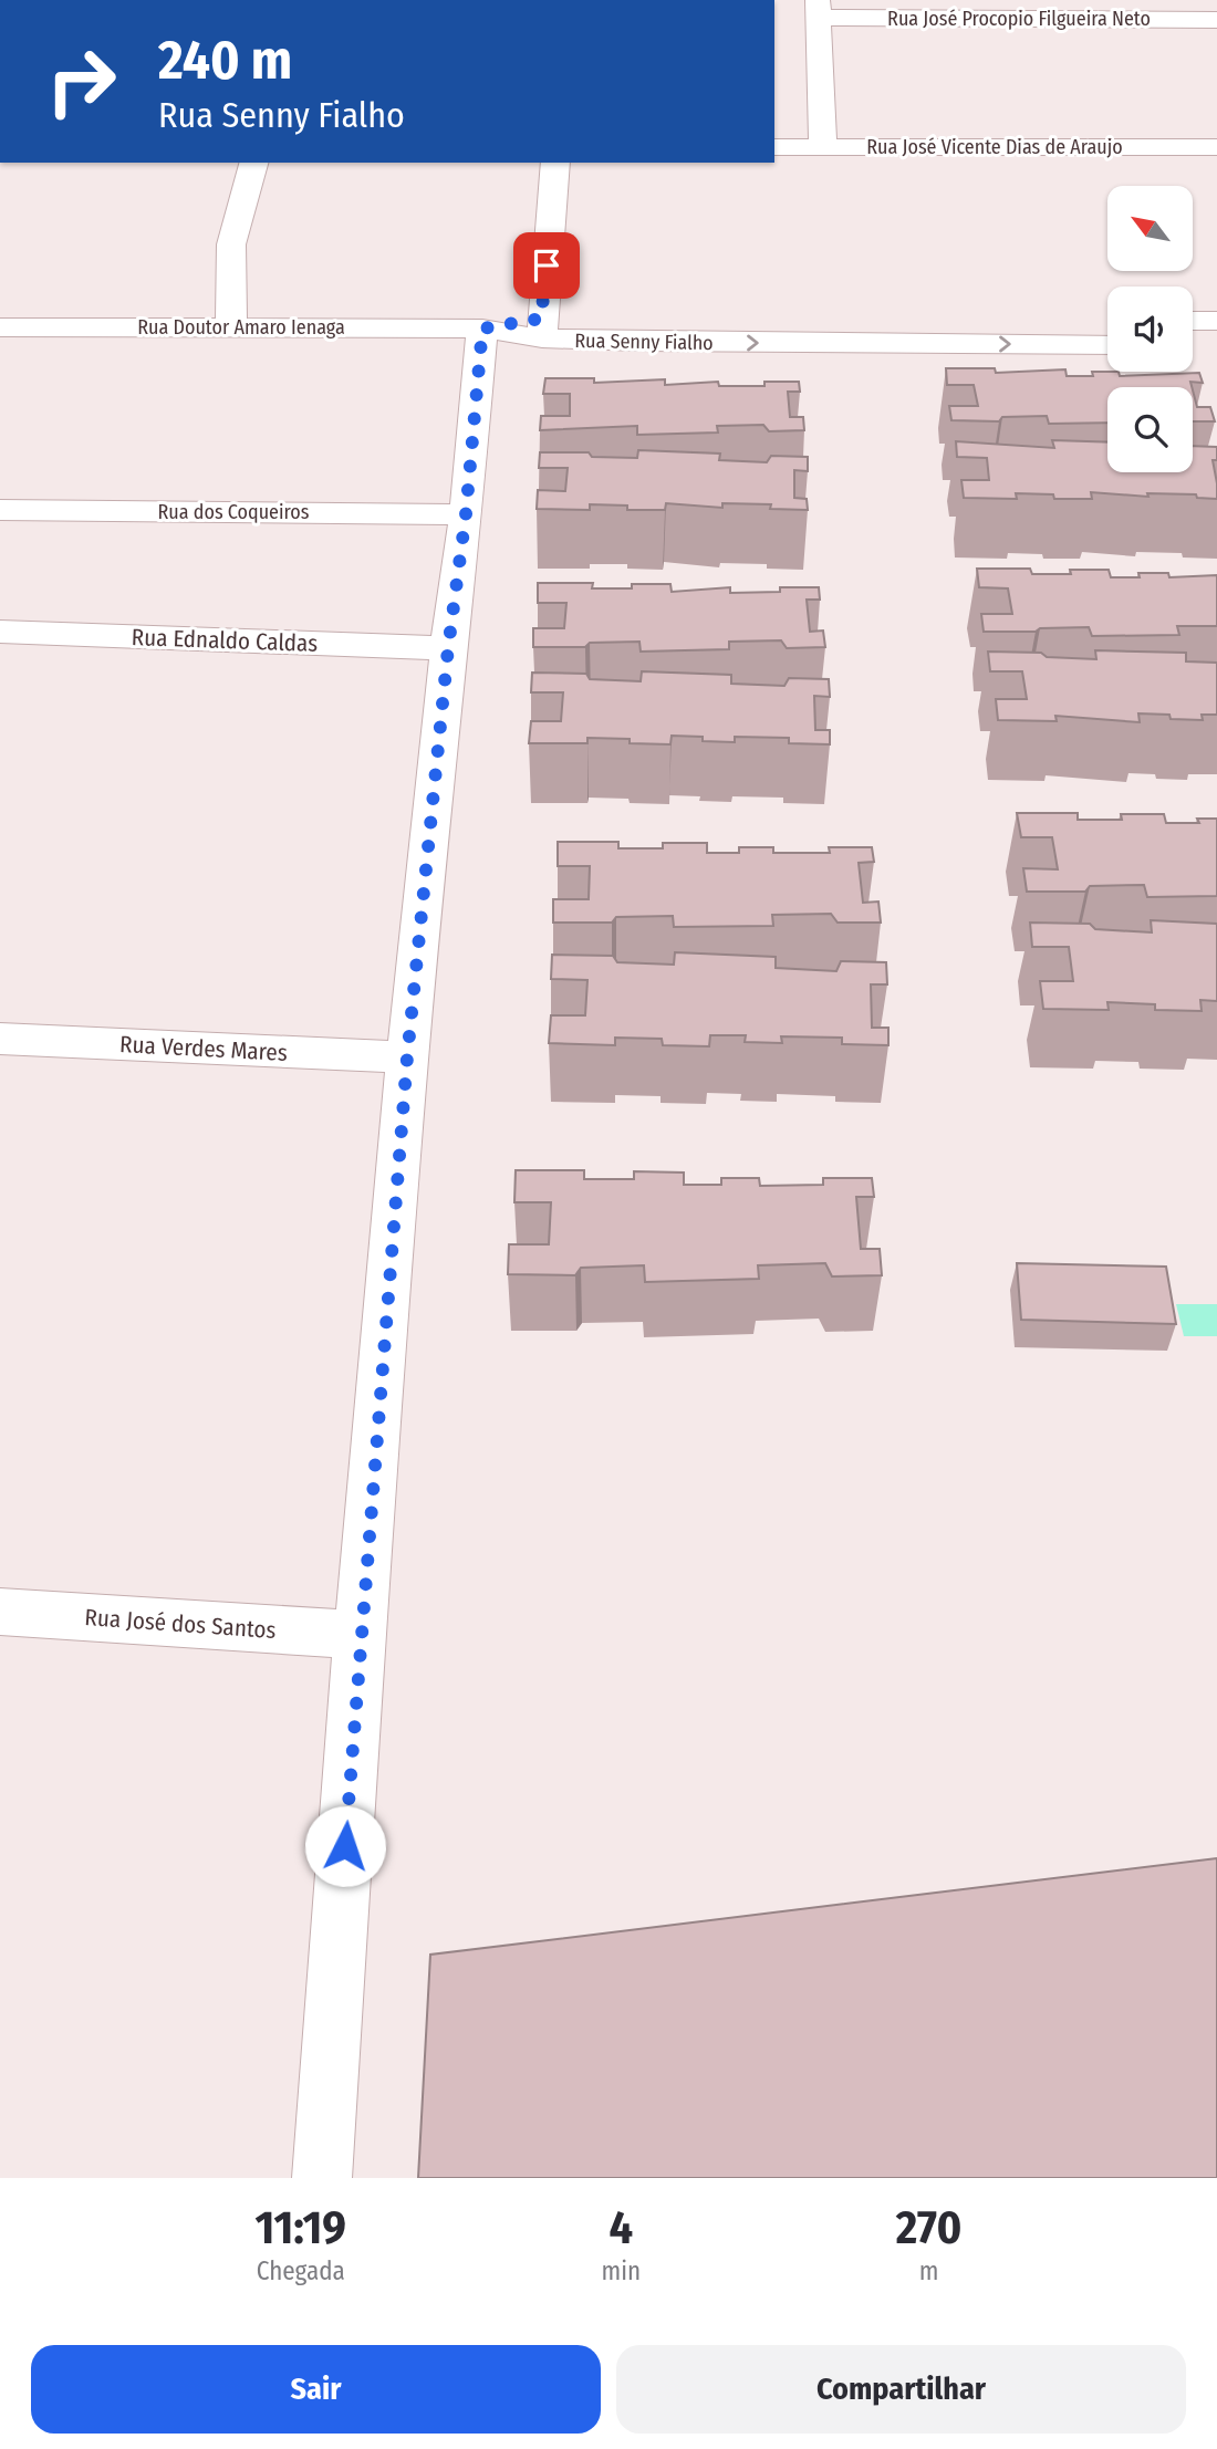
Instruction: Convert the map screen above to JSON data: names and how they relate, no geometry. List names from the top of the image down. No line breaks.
{"streets":{"street":["Rua José Procopio Filgueira Neto","Rua José Vicente Dias de Araujo","Rua Doutor Amaro Ienaga","Rua Senny Fialho","Rua dos Coqueiros","Rua Ednaldo Caldas","Rua Verdes Mares","Rua José dos Santos"]},"crossings":[["Rua Doutor Amaro Ienaga","Rua Senny Fialho"]],"north":"top left","page":{"turn":["240 m","Rua Senny Fialho"],"eta":["11:19","Chegada","4","min","270","m"],"buttons":["Sair","Compartilhar"]}}
